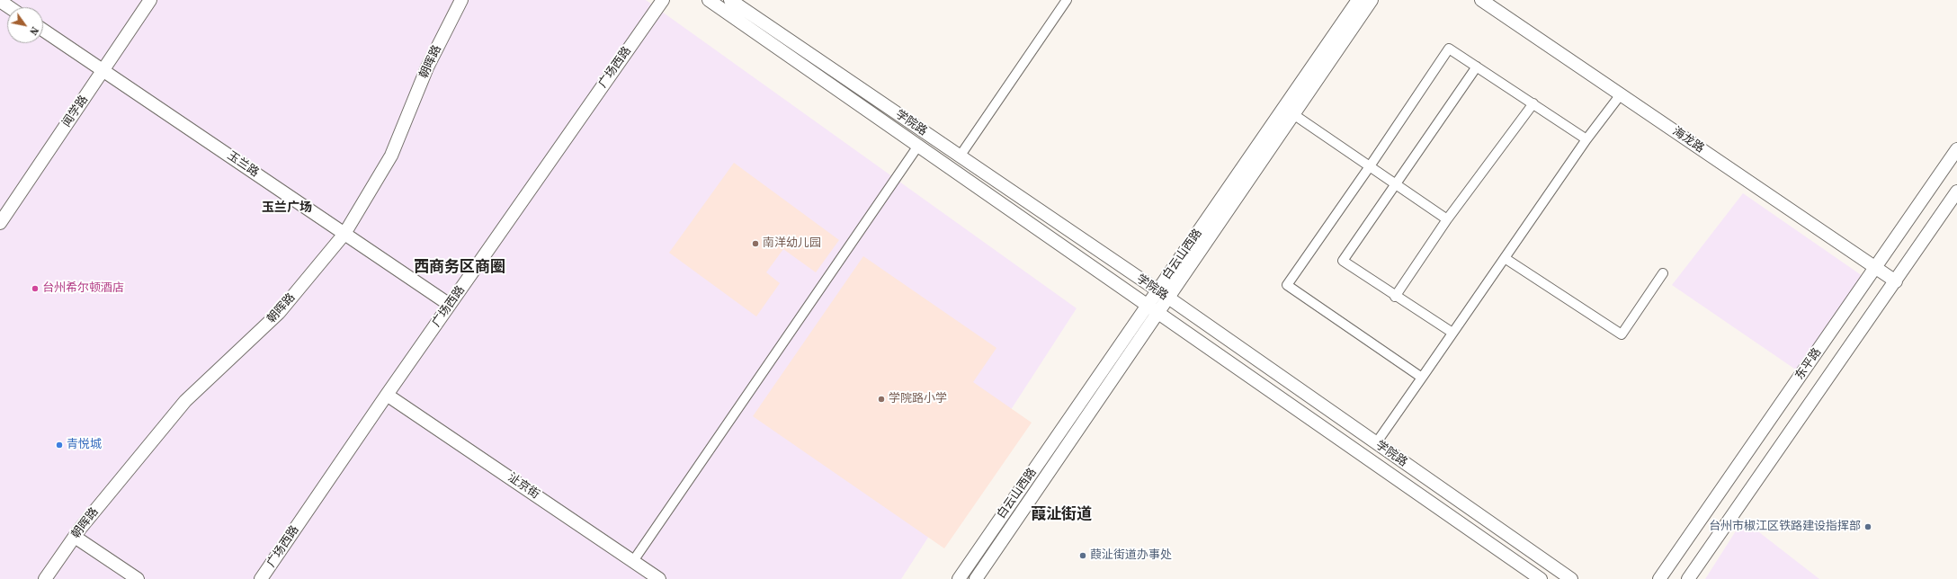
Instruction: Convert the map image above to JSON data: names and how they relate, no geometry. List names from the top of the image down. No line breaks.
{"streets":{"main road":["朝晖路","广场西路","闻学路","学院路","海龙路","玉兰路","白云山西路","东平路","沚京街"]},"crossings":[["朝晖路","玉兰路"],["广场西路","玉兰路"],["广场西路","沚京街"],["闻学路","玉兰路"],["学院路","白云山西路"],["海龙路","东平路"]],"districts":["玉兰广场","西商务区商圈","葭沚街道"],"places":["南洋幼儿园","台州希尔顿酒店","学院路小学","青悦城","台州市椒江区铁路建设指挥部","葭沚街道办事处"],"north":"bottom right"}
